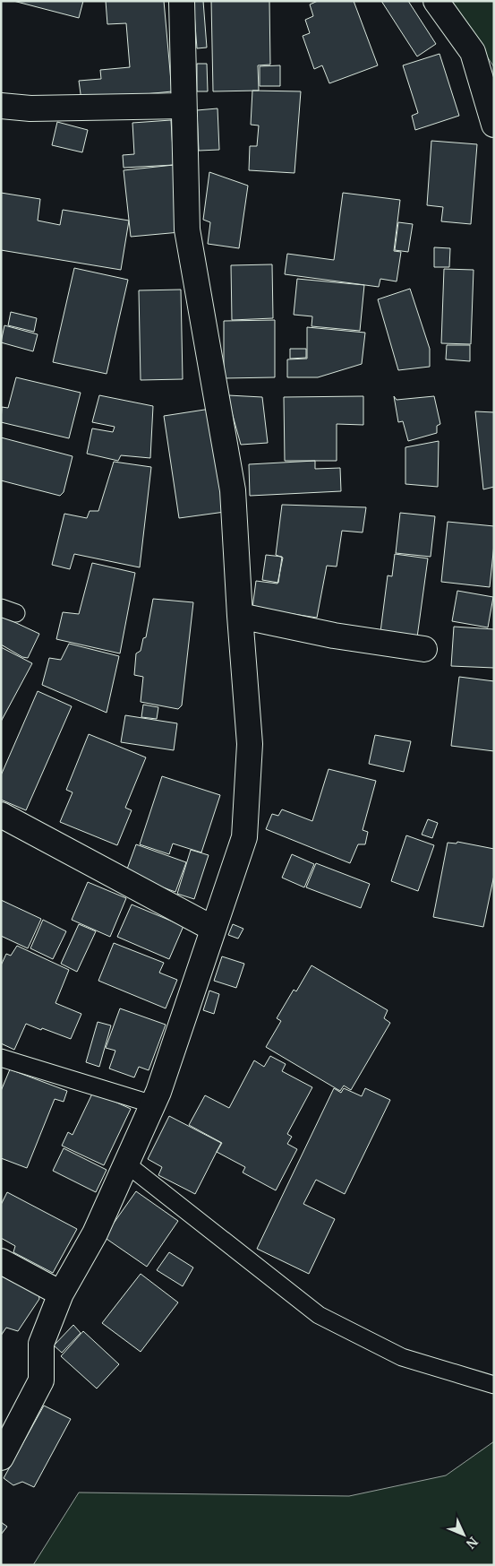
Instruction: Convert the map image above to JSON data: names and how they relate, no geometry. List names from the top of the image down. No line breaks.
{"north":"bottom right"}
